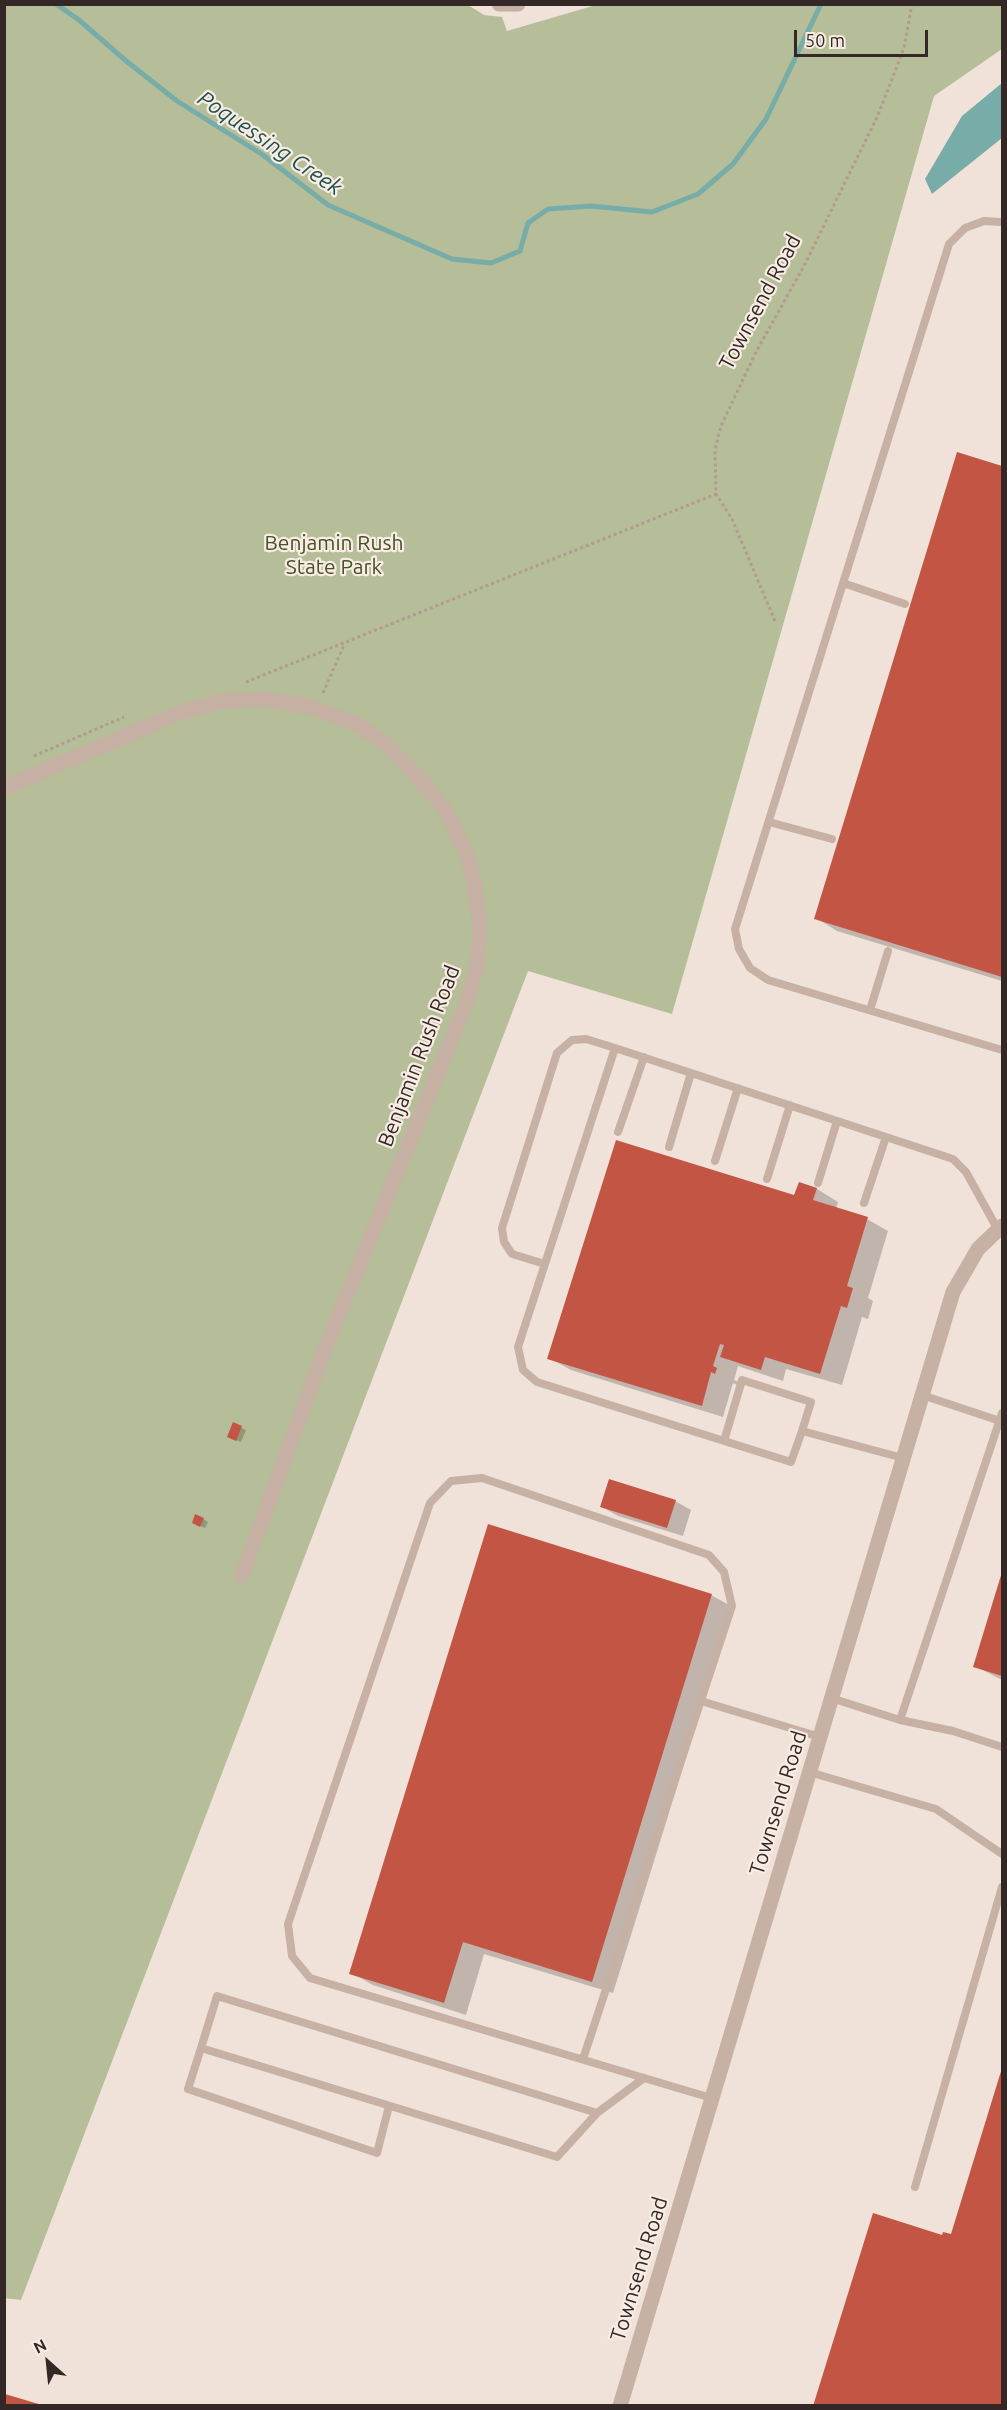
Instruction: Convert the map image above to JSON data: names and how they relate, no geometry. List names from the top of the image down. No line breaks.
{"streets":{"street":["Townsend Road","Benjamin Rush Road"]},"water":["Poquessing Creek"],"parks":["Benjamin Rush State Park"],"scale_bar":"50 m","north":"top left"}
